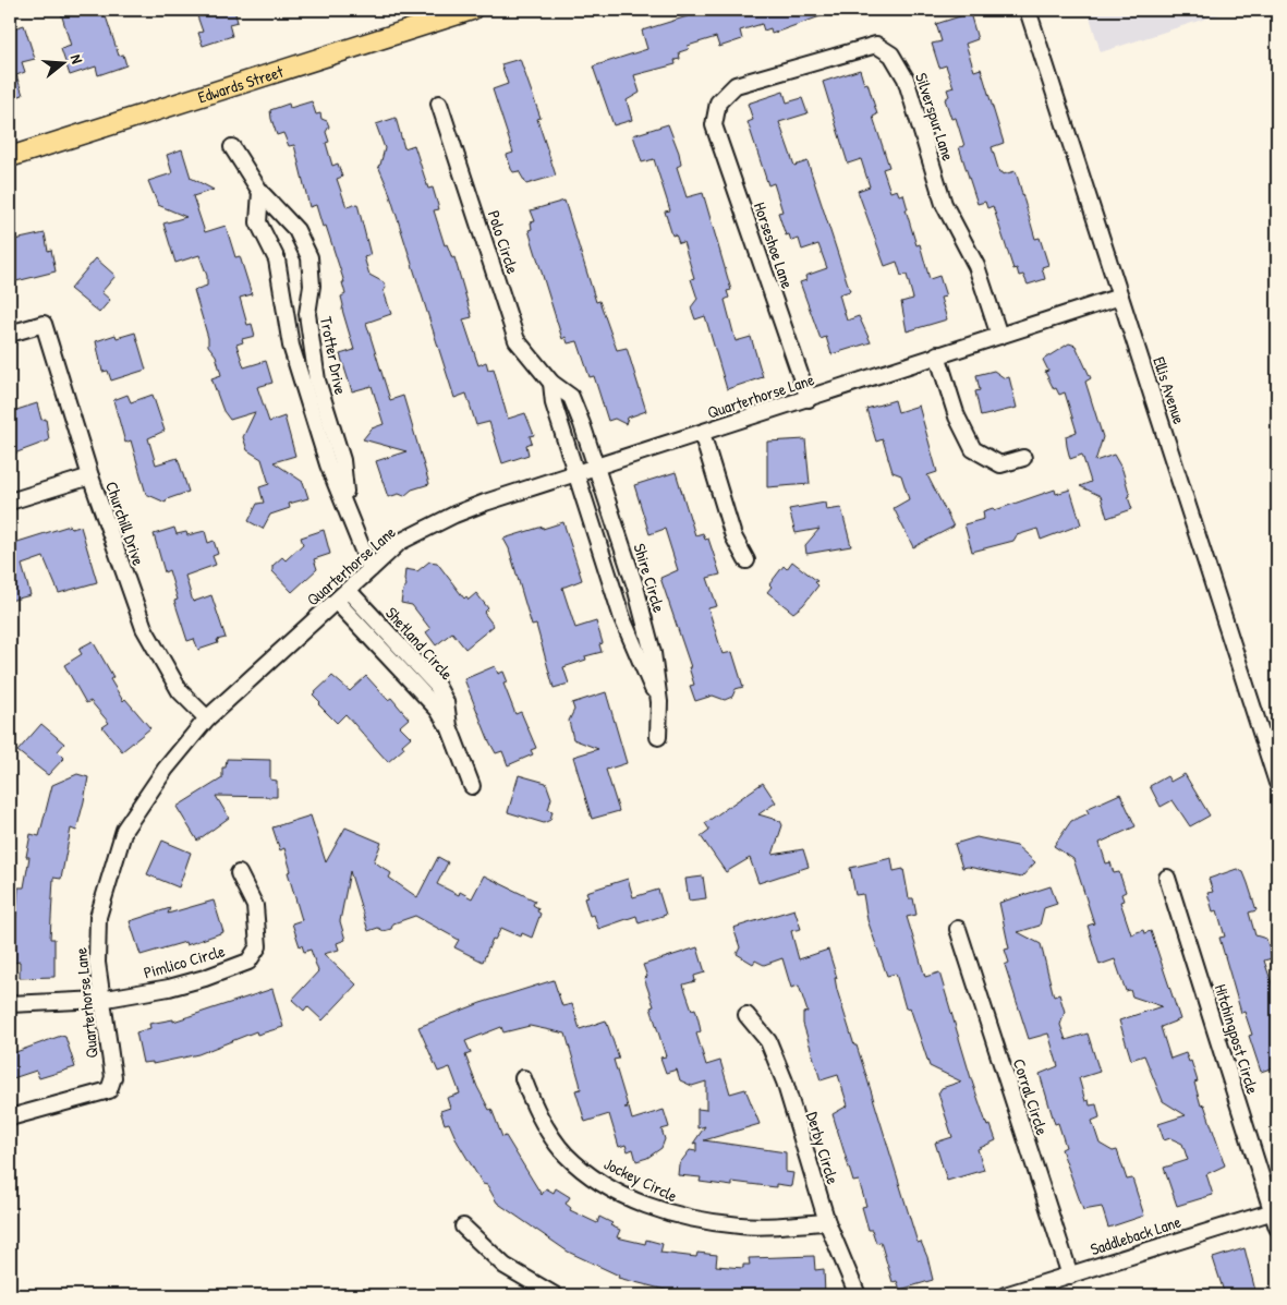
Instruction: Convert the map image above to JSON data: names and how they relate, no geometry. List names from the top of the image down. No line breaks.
{"streets":{"main road":["Edwards Street"],"street":["Silverspur Lane","Polo Circle","Horseshoe Lane","Trotter Drive","Ellis Avenue","Quarterhorse Lane","Churchill Drive","Shire Circle","Shetland Circle","Pimlico Circle","Hitchingpost Circle","Corral Circle","Derby Circle","Jockey Circle","Saddleback Lane"]},"crossings":[["Silverspur Lane","Horseshoe Lane"],["Silverspur Lane","Quarterhorse Lane"],["Polo Circle","Quarterhorse Lane"],["Polo Circle","Shire Circle"],["Horseshoe Lane","Quarterhorse Lane"],["Trotter Drive","Quarterhorse Lane"],["Ellis Avenue","Quarterhorse Lane"],["Quarterhorse Lane","Churchill Drive"],["Quarterhorse Lane","Shire Circle"],["Quarterhorse Lane","Shetland Circle"],["Quarterhorse Lane","Pimlico Circle"],["Hitchingpost Circle","Saddleback Lane"],["Corral Circle","Saddleback Lane"],["Derby Circle","Jockey Circle"]],"north":"right"}
